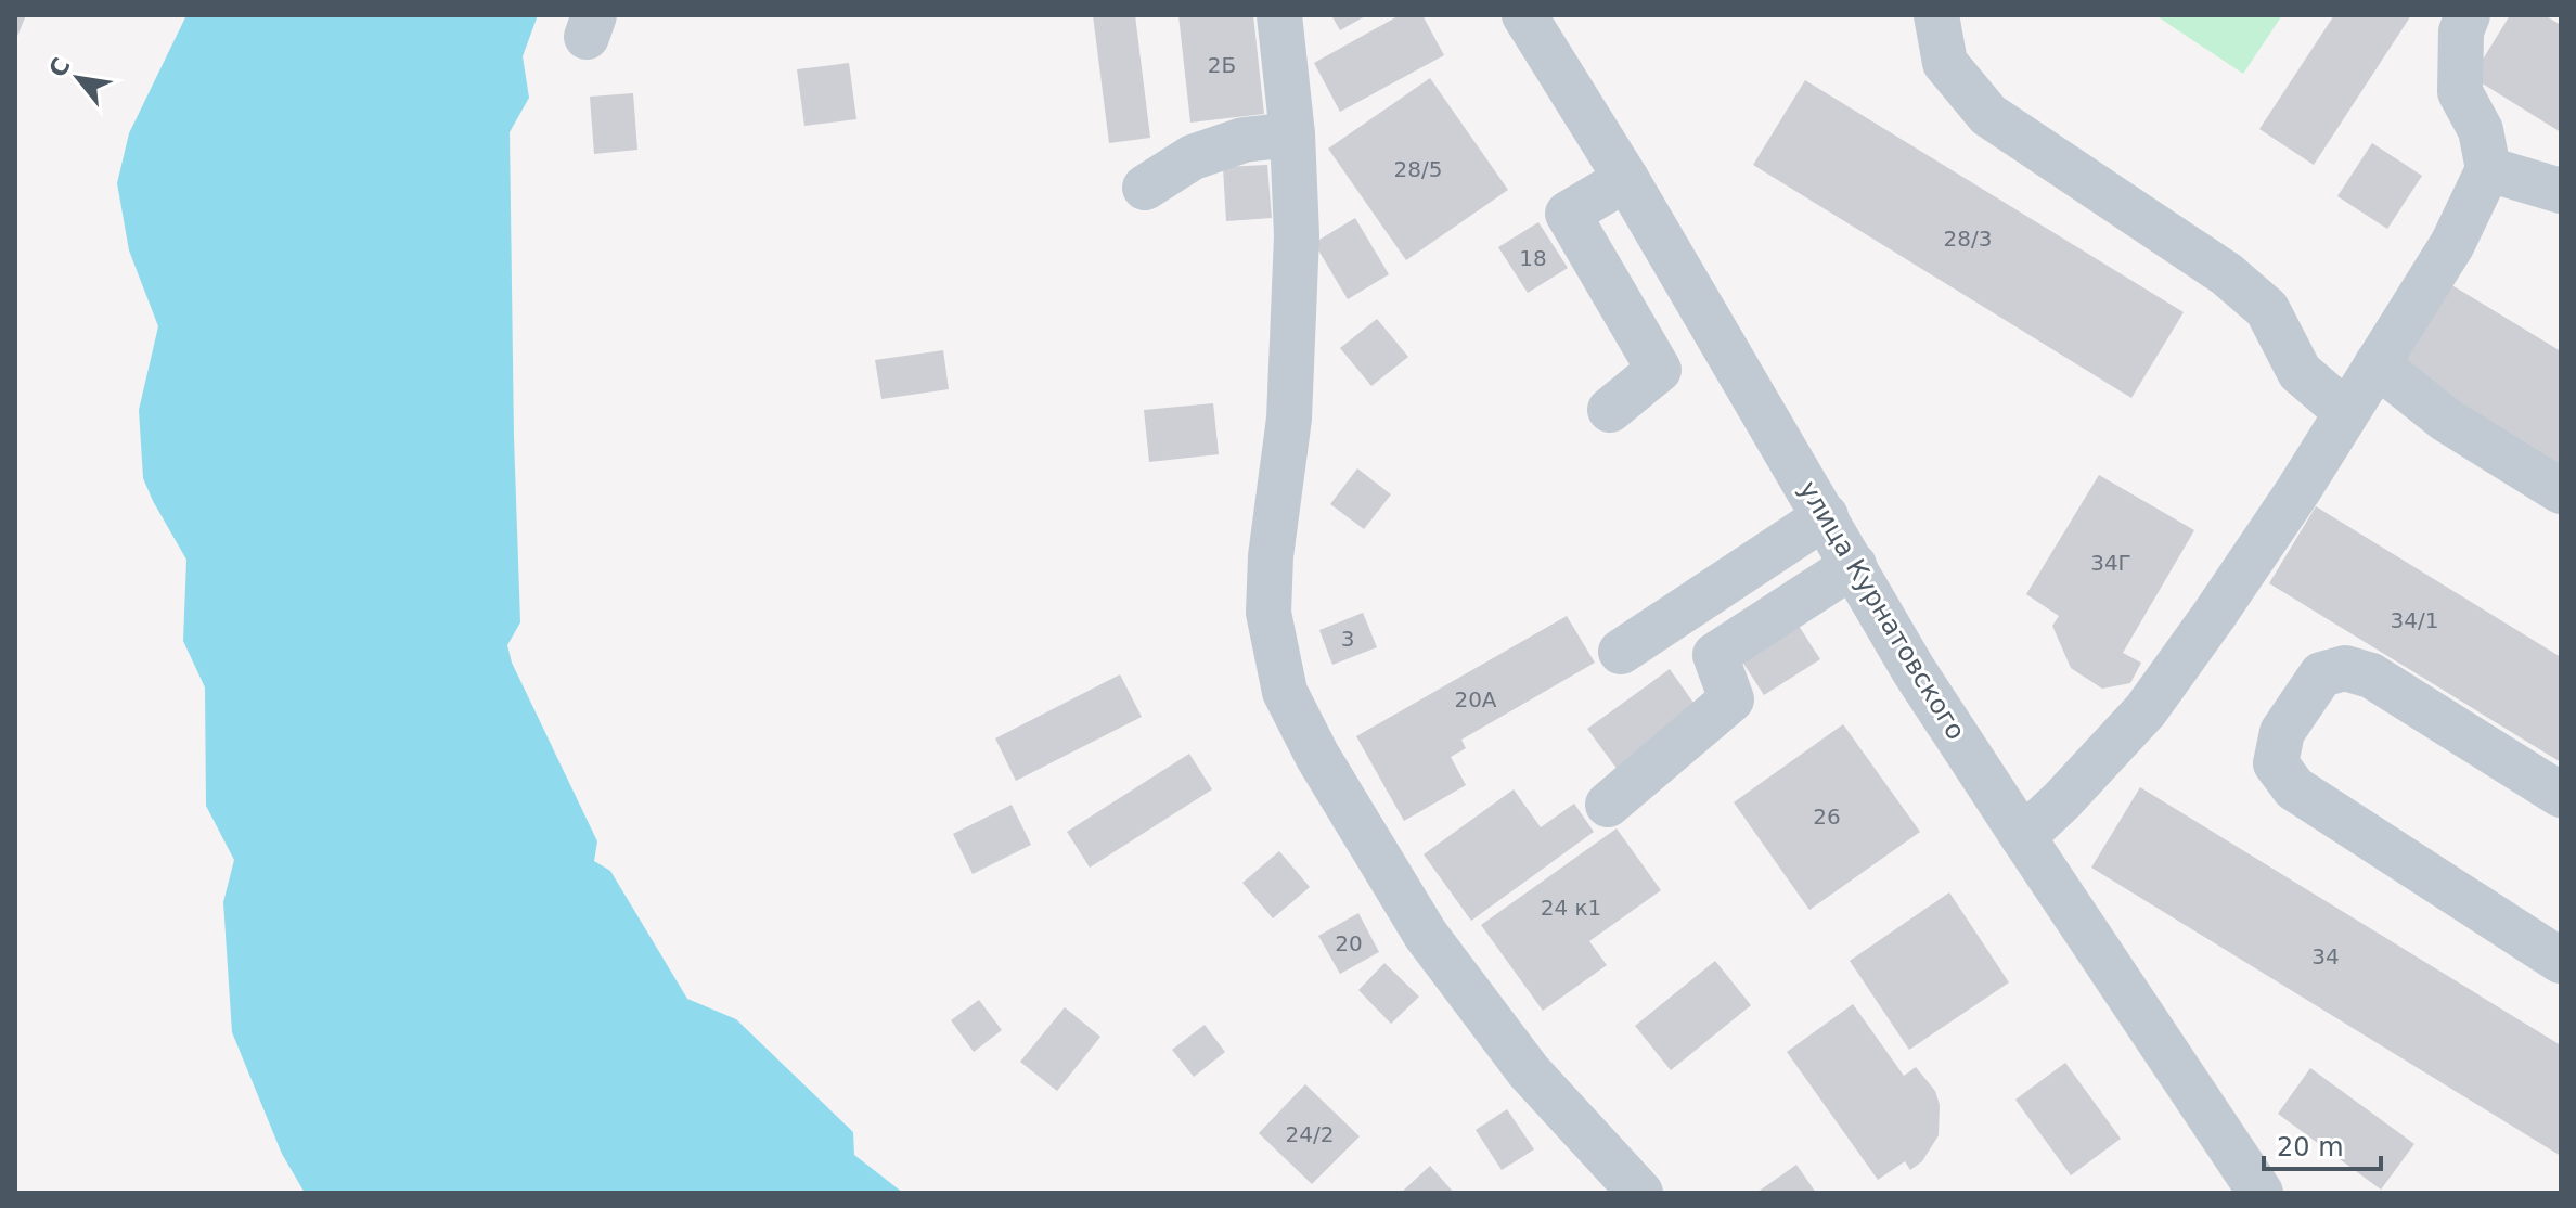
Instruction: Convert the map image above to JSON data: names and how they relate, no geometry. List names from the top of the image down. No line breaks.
{"streets":{"street":["улица Курнатовского"]},"house_numbers":["2Б","28/5","28/3","18","34Г","34/1","3","20А","26","24 к1","20","34","24/2"],"scale_bar":"20 m","north":"top left"}
